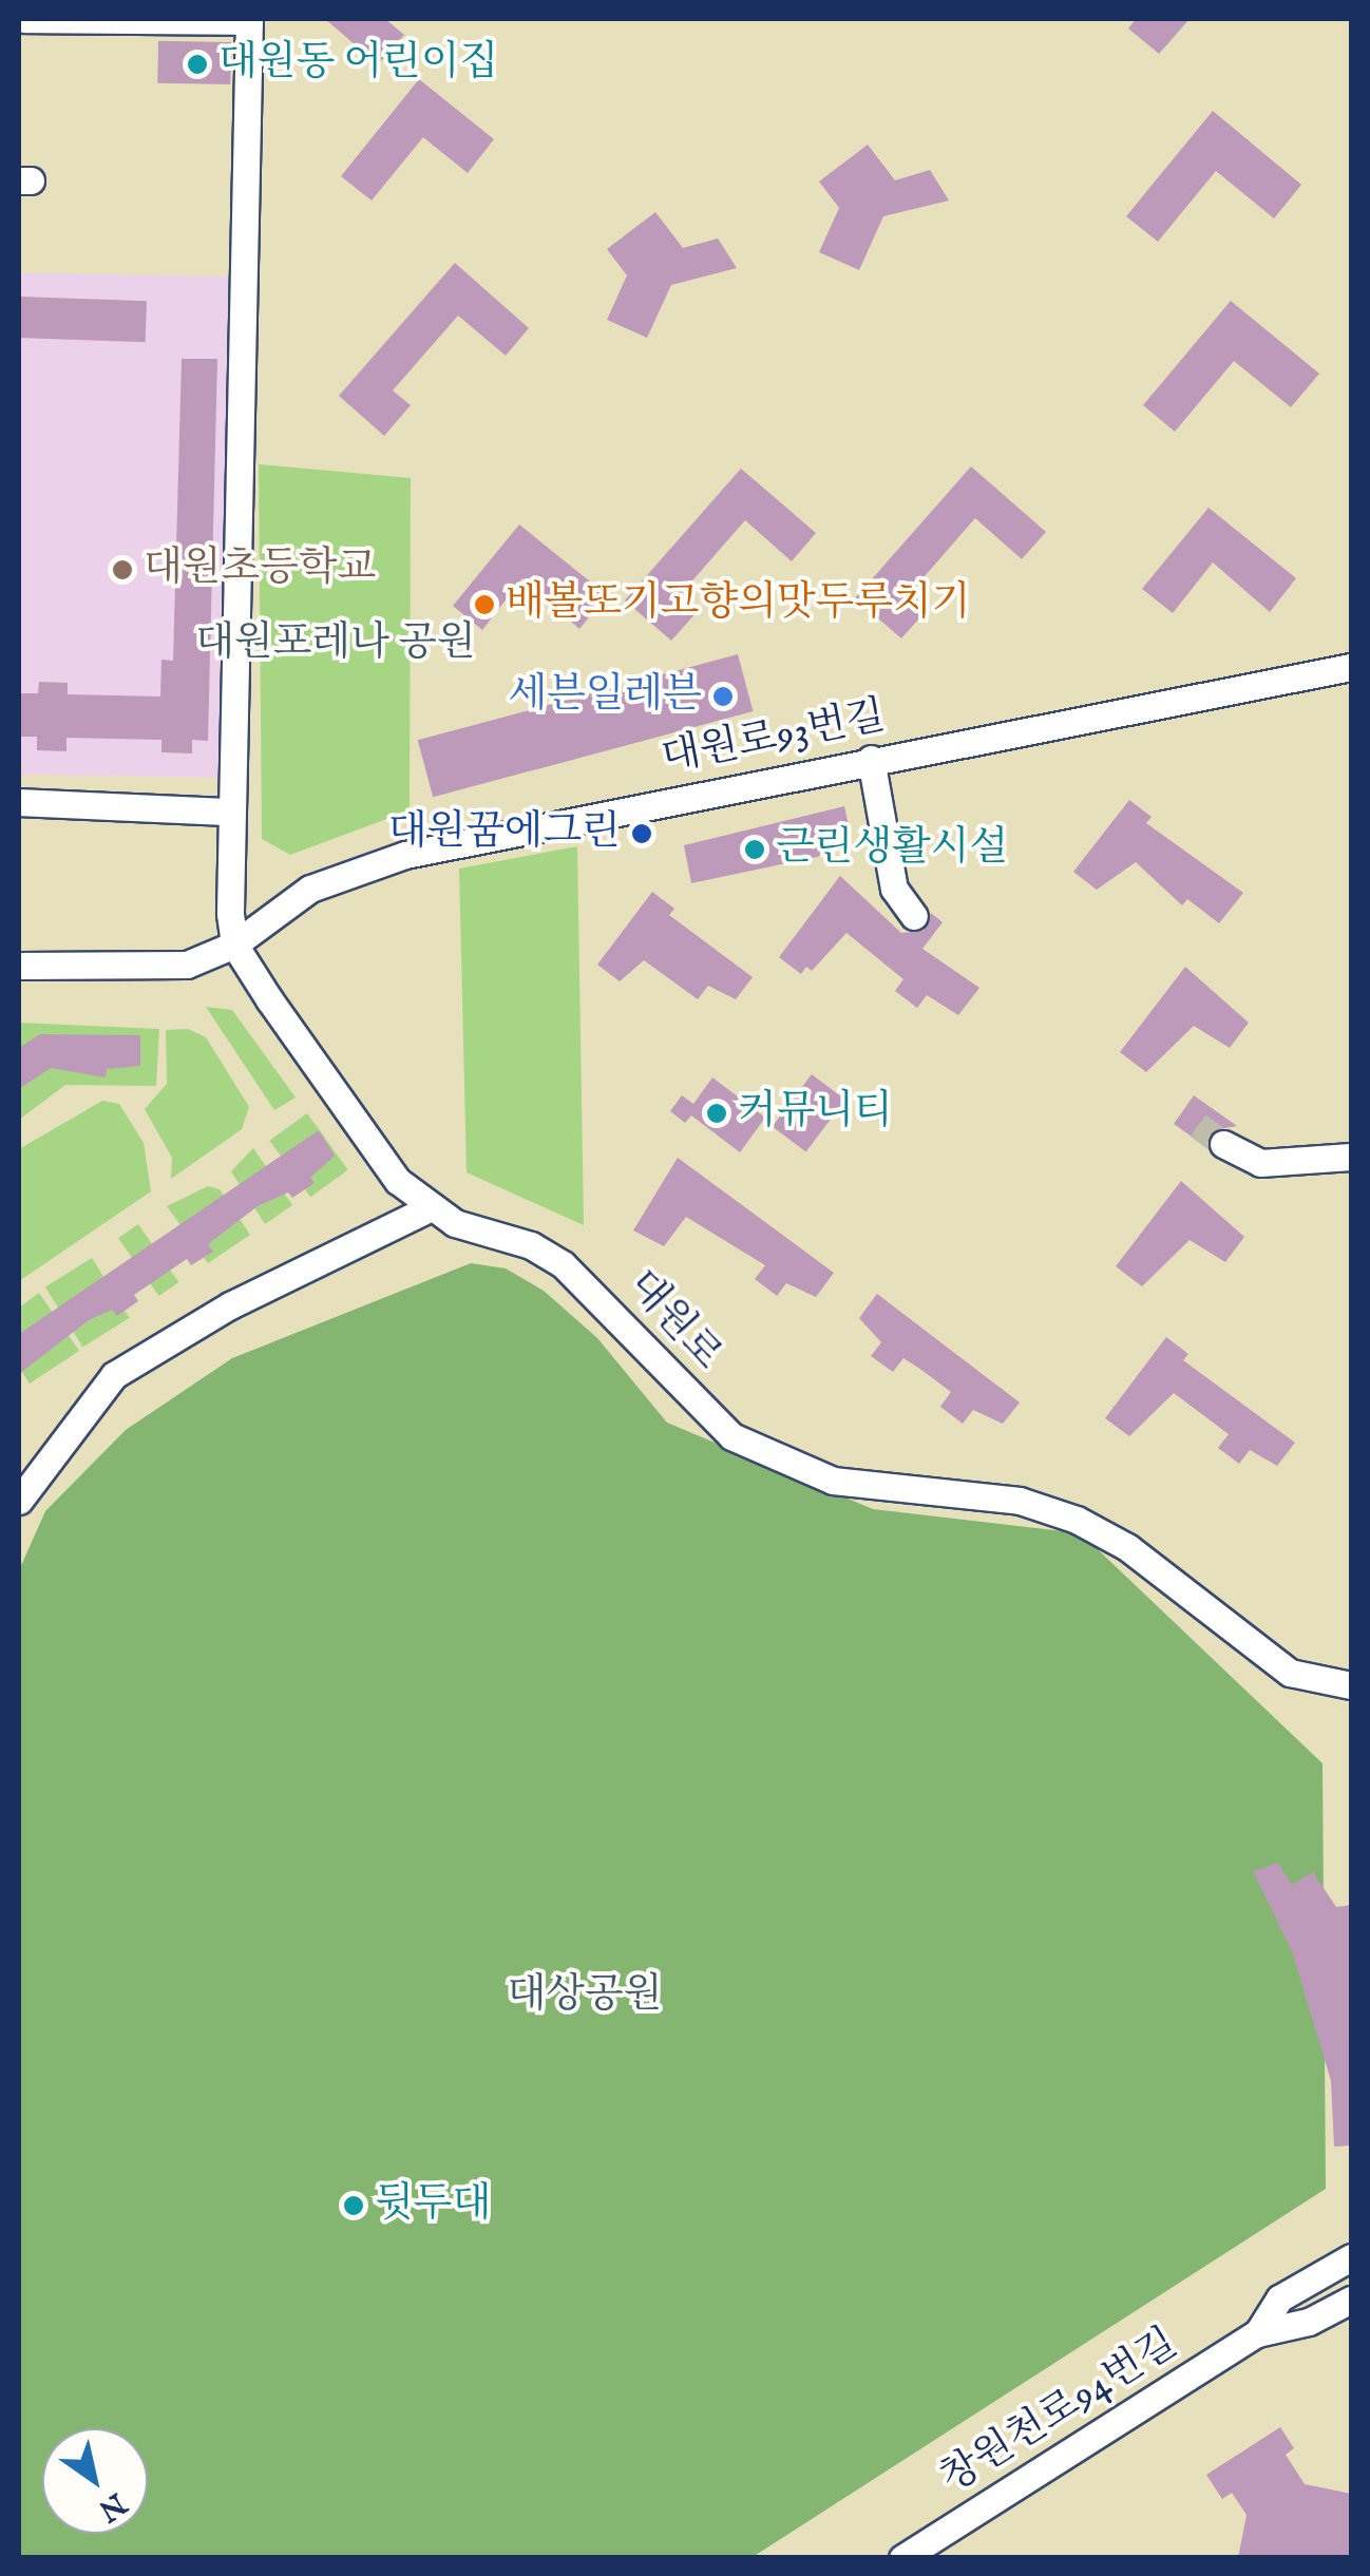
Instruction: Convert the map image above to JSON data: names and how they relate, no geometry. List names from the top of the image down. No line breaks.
{"streets":{"street":["대원로93번길","대원로","창원천로94번길"]},"crossings":[["대원로93번길","대원로"]],"parks":["대원포레나 공원","대상공원"],"places":["대원동 어린이집","대원초등학교","배볼또기고향의맛두루치기","세븐일레븐","대원꿈에그린","근린생활시설","커뮤니티","뒷두대"],"north":"bottom right"}
